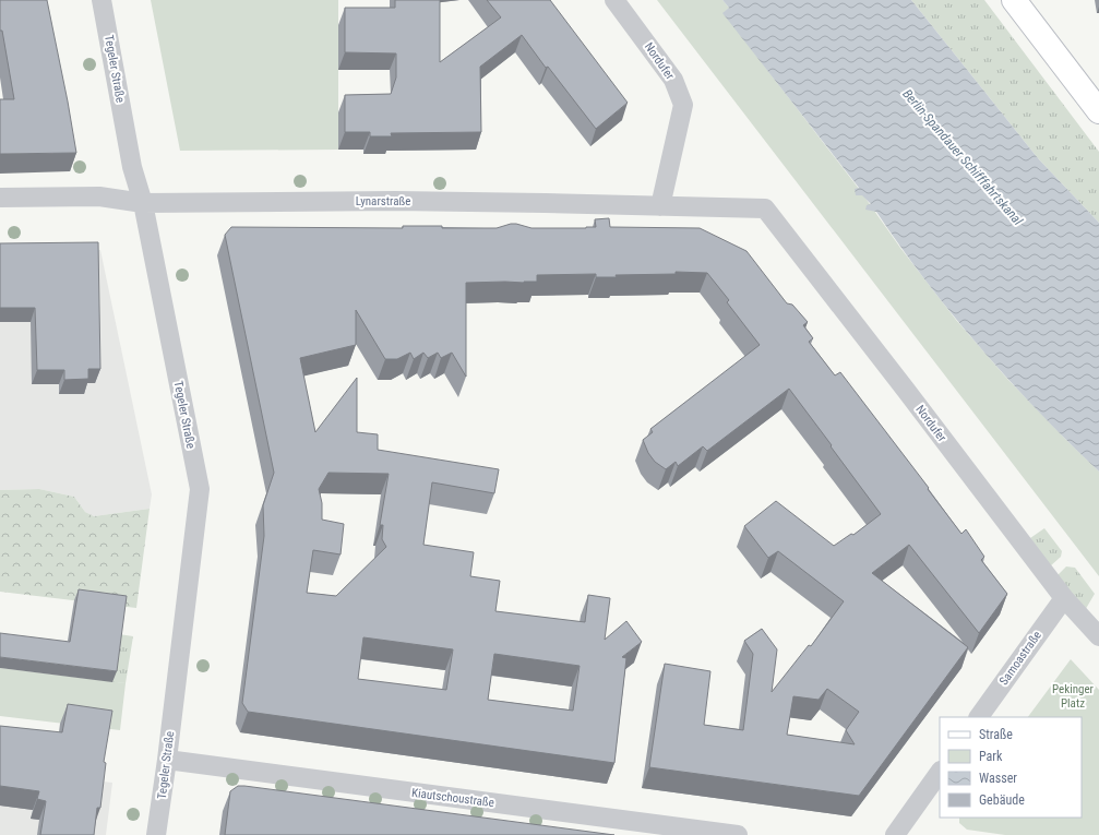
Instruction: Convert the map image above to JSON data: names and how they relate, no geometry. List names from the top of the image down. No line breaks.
{"streets":{"street":["Nordufer","Tegeler Straße","Lynarstraße","Samoastraße","Kiautschoustraße"]},"crossings":[["Nordufer","Lynarstraße"],["Nordufer","Samoastraße"],["Tegeler Straße","Lynarstraße"],["Tegeler Straße","Kiautschoustraße"]],"water":["Berlin-Spandauer Schifffahrtskanal"],"parks":["Pekinger Platz"],"legend":["Straße","Park","Wasser","Gebäude"]}
